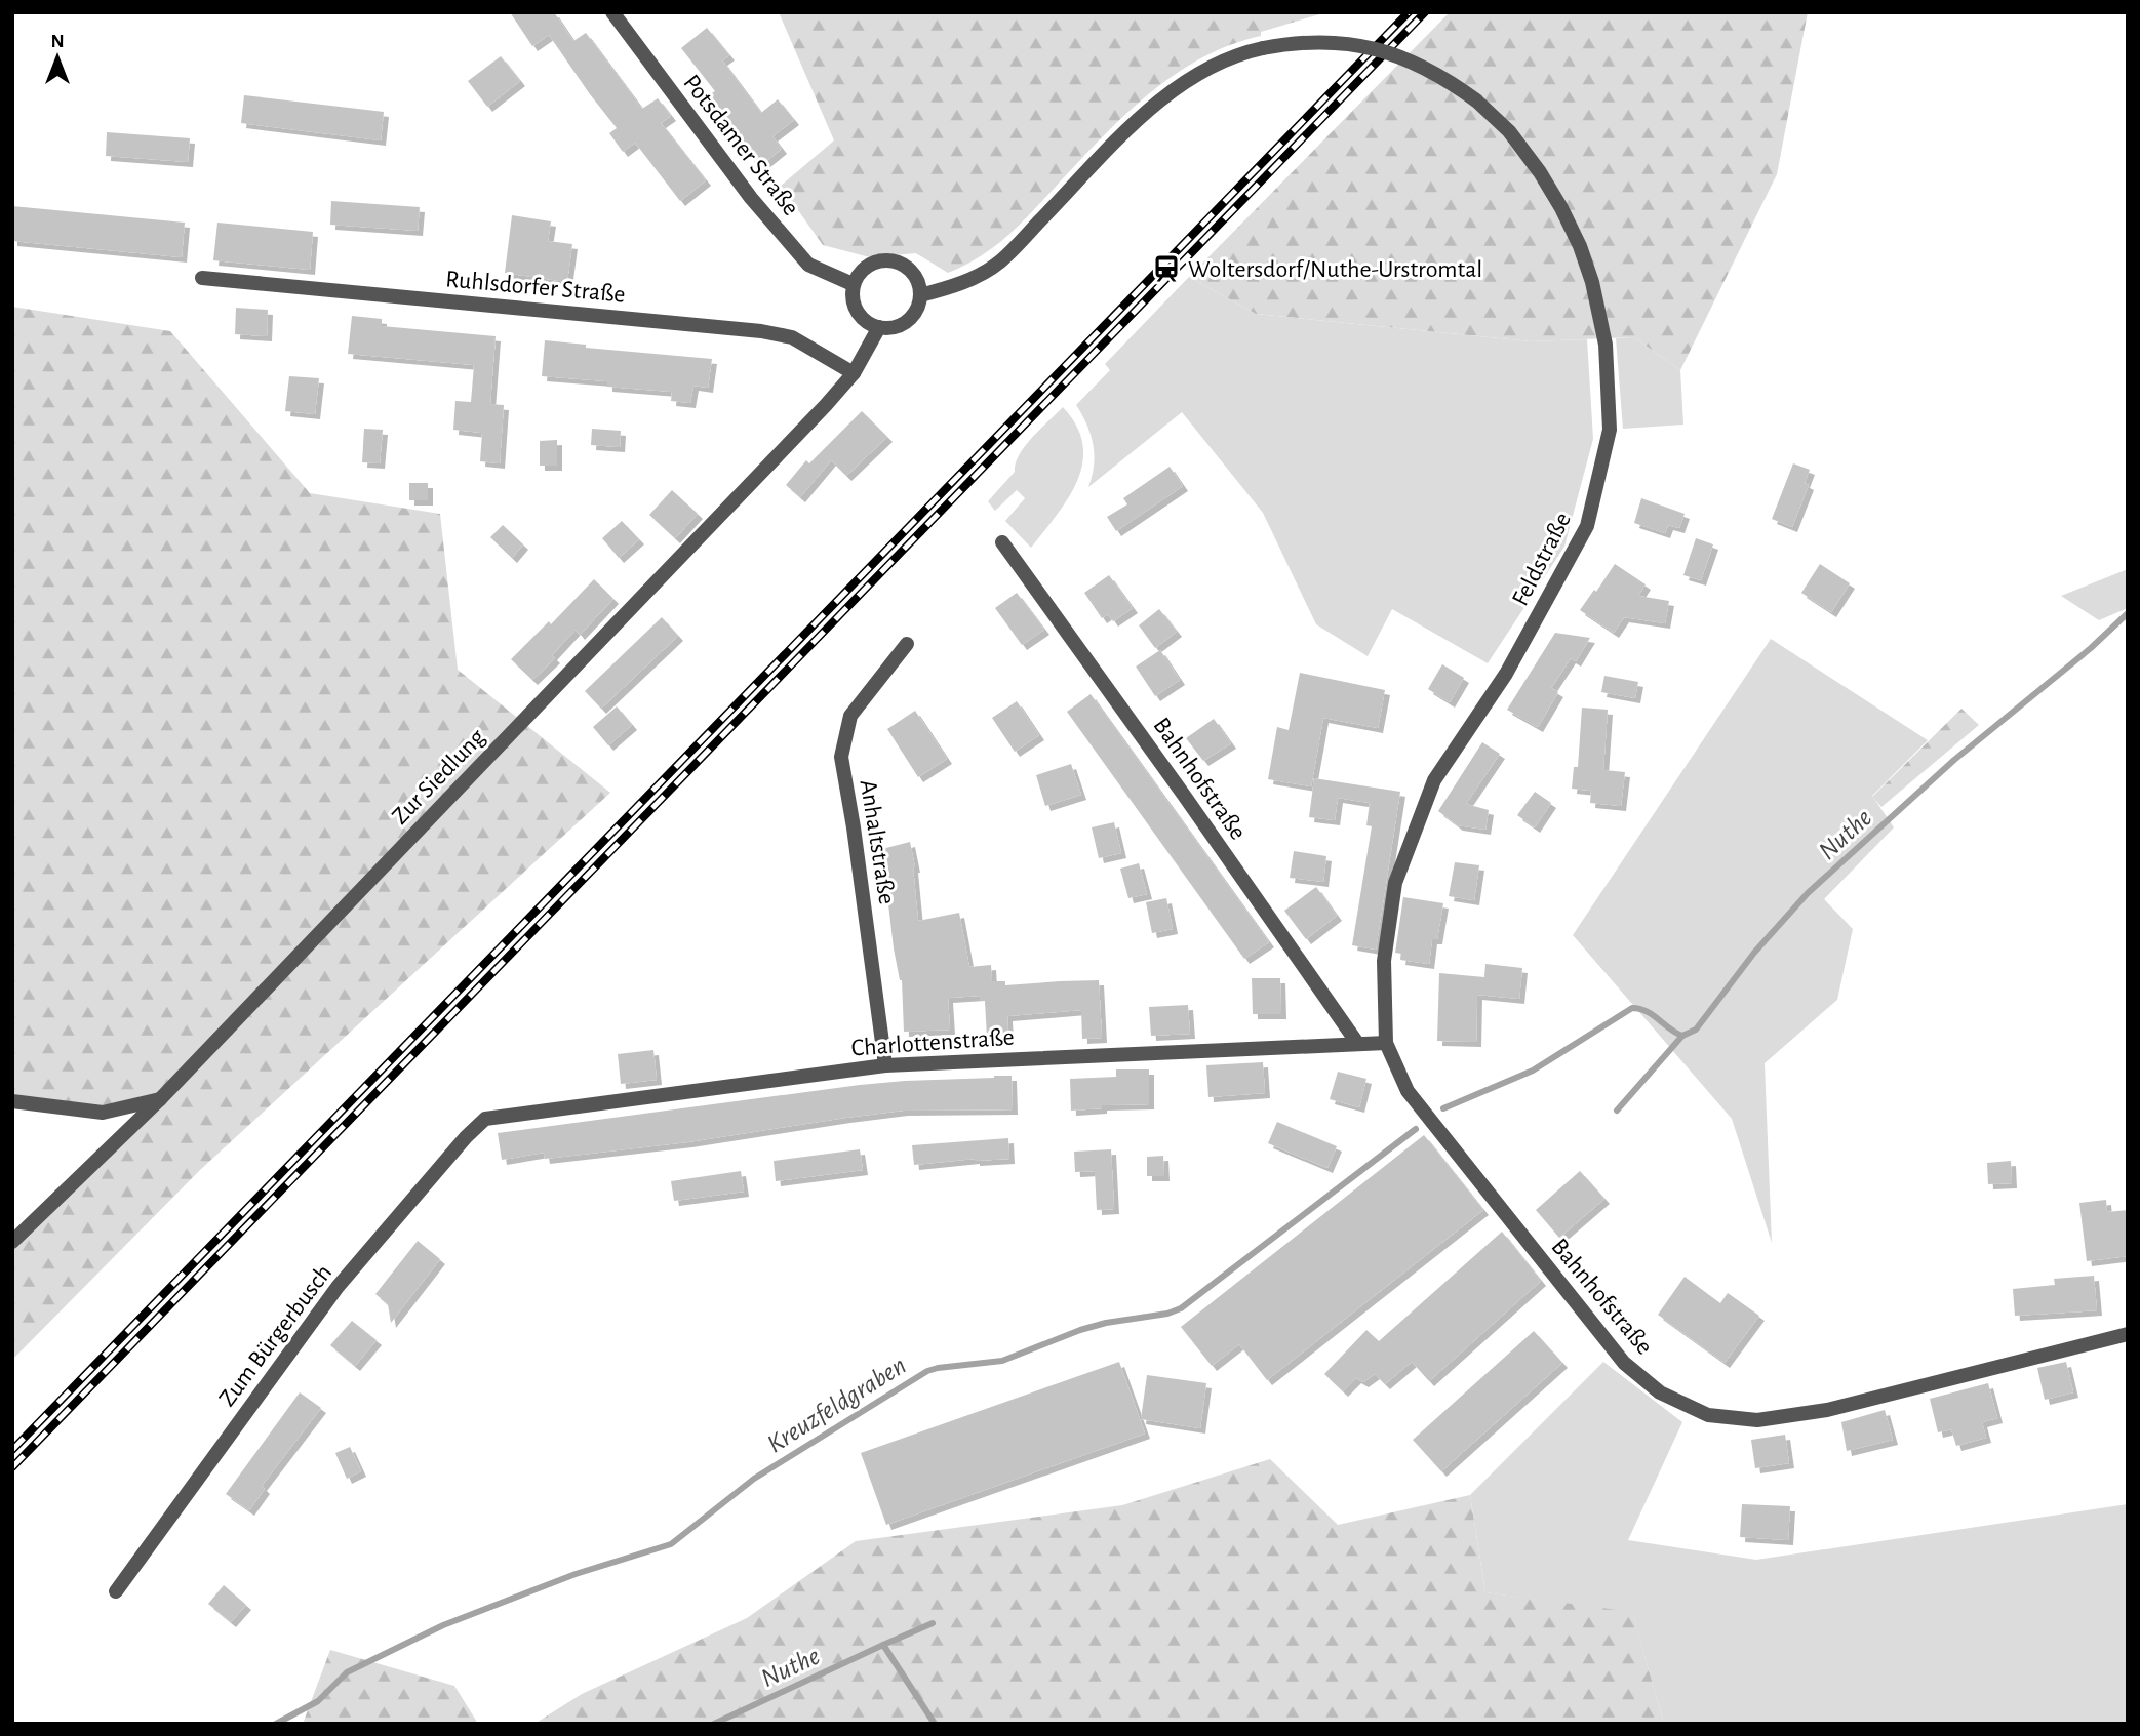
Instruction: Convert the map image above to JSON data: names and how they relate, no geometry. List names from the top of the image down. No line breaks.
{"streets":{"street":["Potsdamer Straße","Ruhlsdorfer Straße","Feldstraße","Zur Siedlung","Bahnhofstraße","Anhaltstraße","Charlottenstraße","Zum Bürgerbusch"]},"crossings":[["Potsdamer Straße","Feldstraße"],["Potsdamer Straße","Zur Siedlung"],["Ruhlsdorfer Straße","Zur Siedlung"],["Feldstraße","Zur Siedlung"],["Feldstraße","Bahnhofstraße"],["Feldstraße","Charlottenstraße"],["Bahnhofstraße","Charlottenstraße"],["Anhaltstraße","Charlottenstraße"],["Charlottenstraße","Zum Bürgerbusch"]],"water":["Nuthe","Kreuzfeldgraben"],"places":{"station":["Woltersdorf/Nuthe-Urstromtal"]},"north":"top"}
